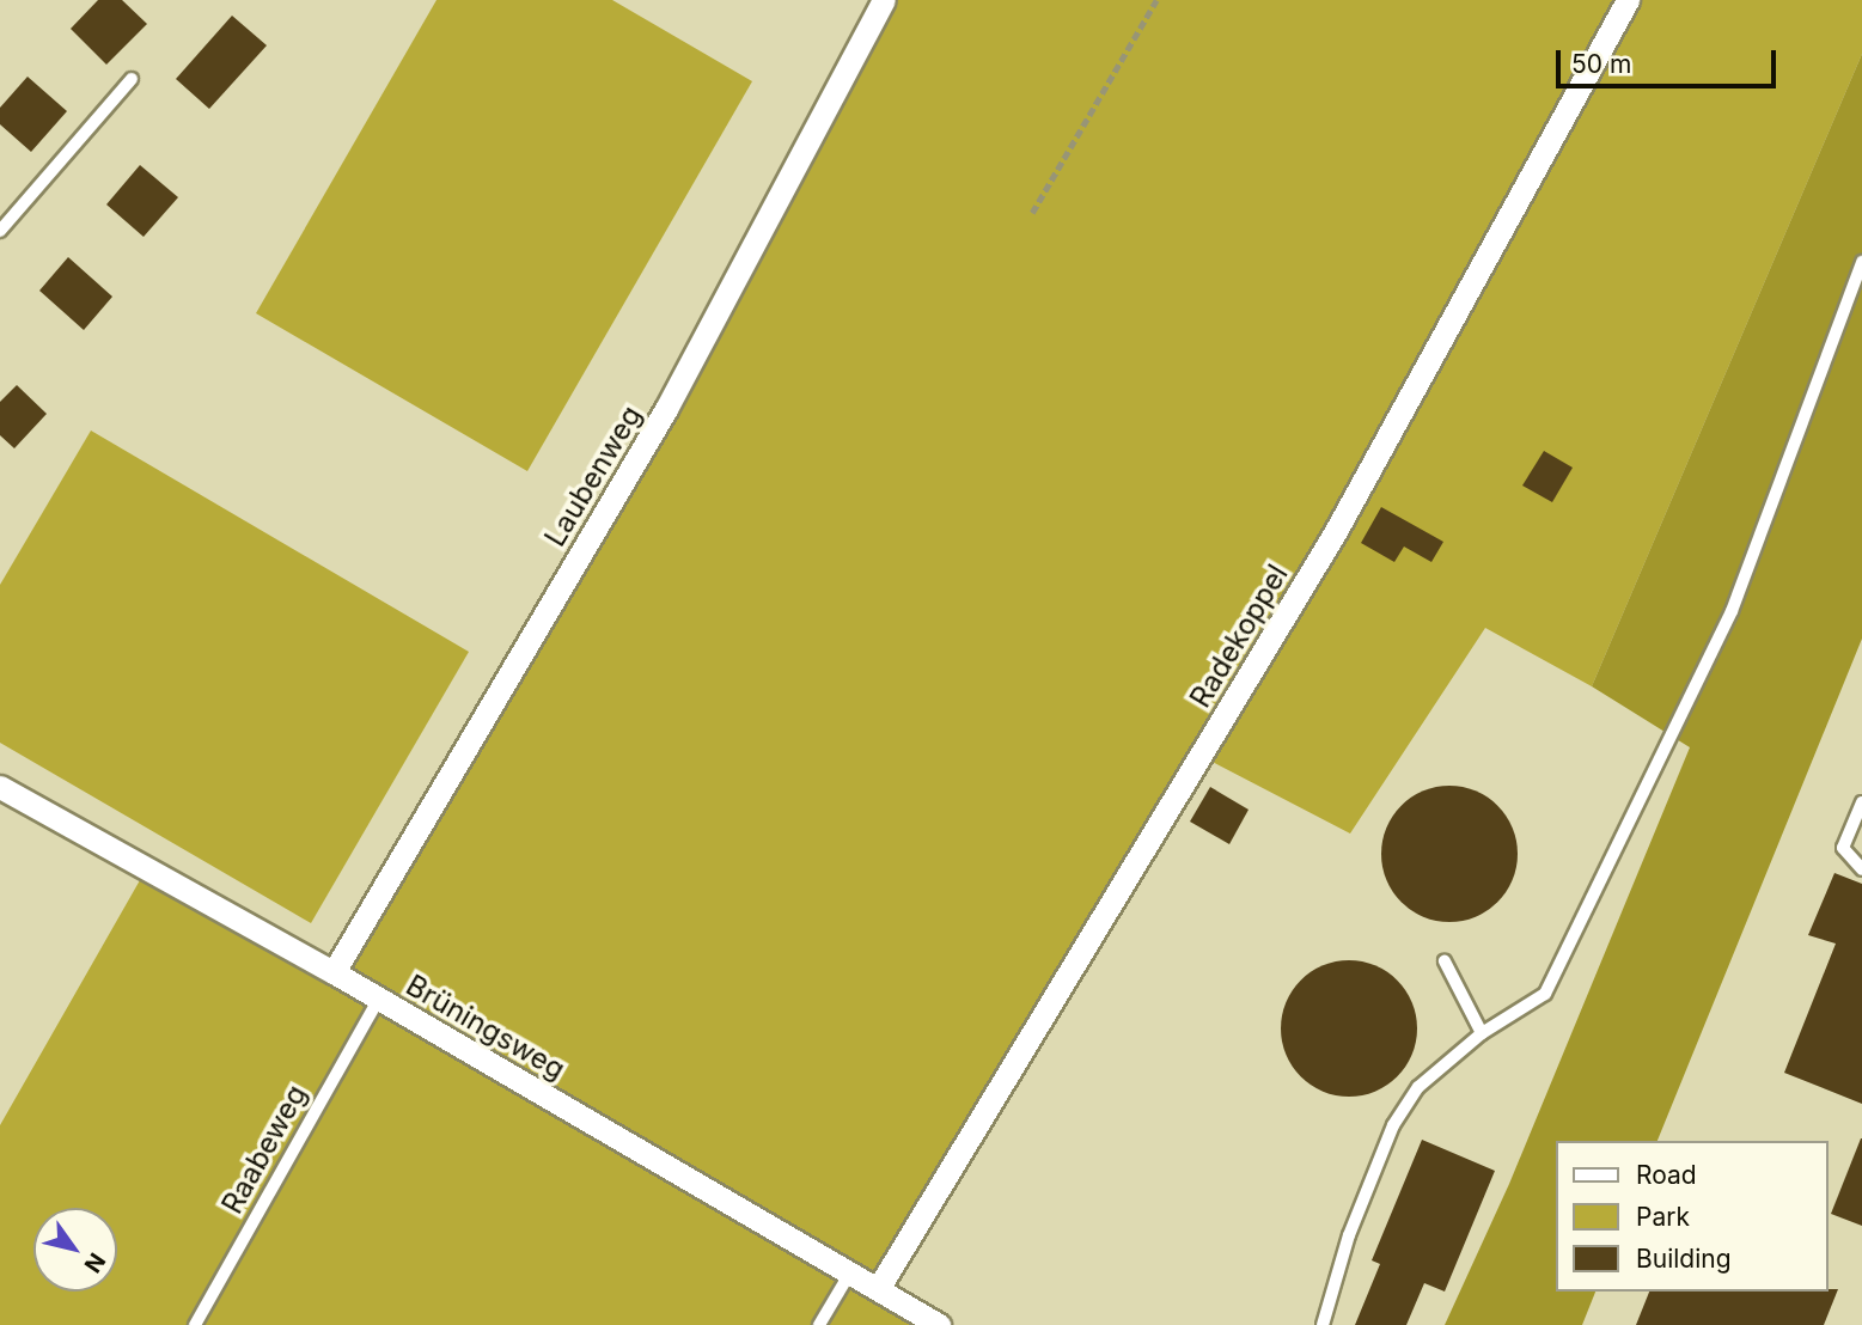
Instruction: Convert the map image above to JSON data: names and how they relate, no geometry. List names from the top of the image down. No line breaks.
{"streets":{"street":["Laubenweg","Radekoppel","Brüningsweg"],"lane":["Raabeweg"]},"crossings":[["Laubenweg","Brüningsweg"],["Radekoppel","Brüningsweg"],["Brüningsweg","Raabeweg"]],"legend":["Road","Park","Building"],"scale_bar":"50 m","north":"bottom right"}
